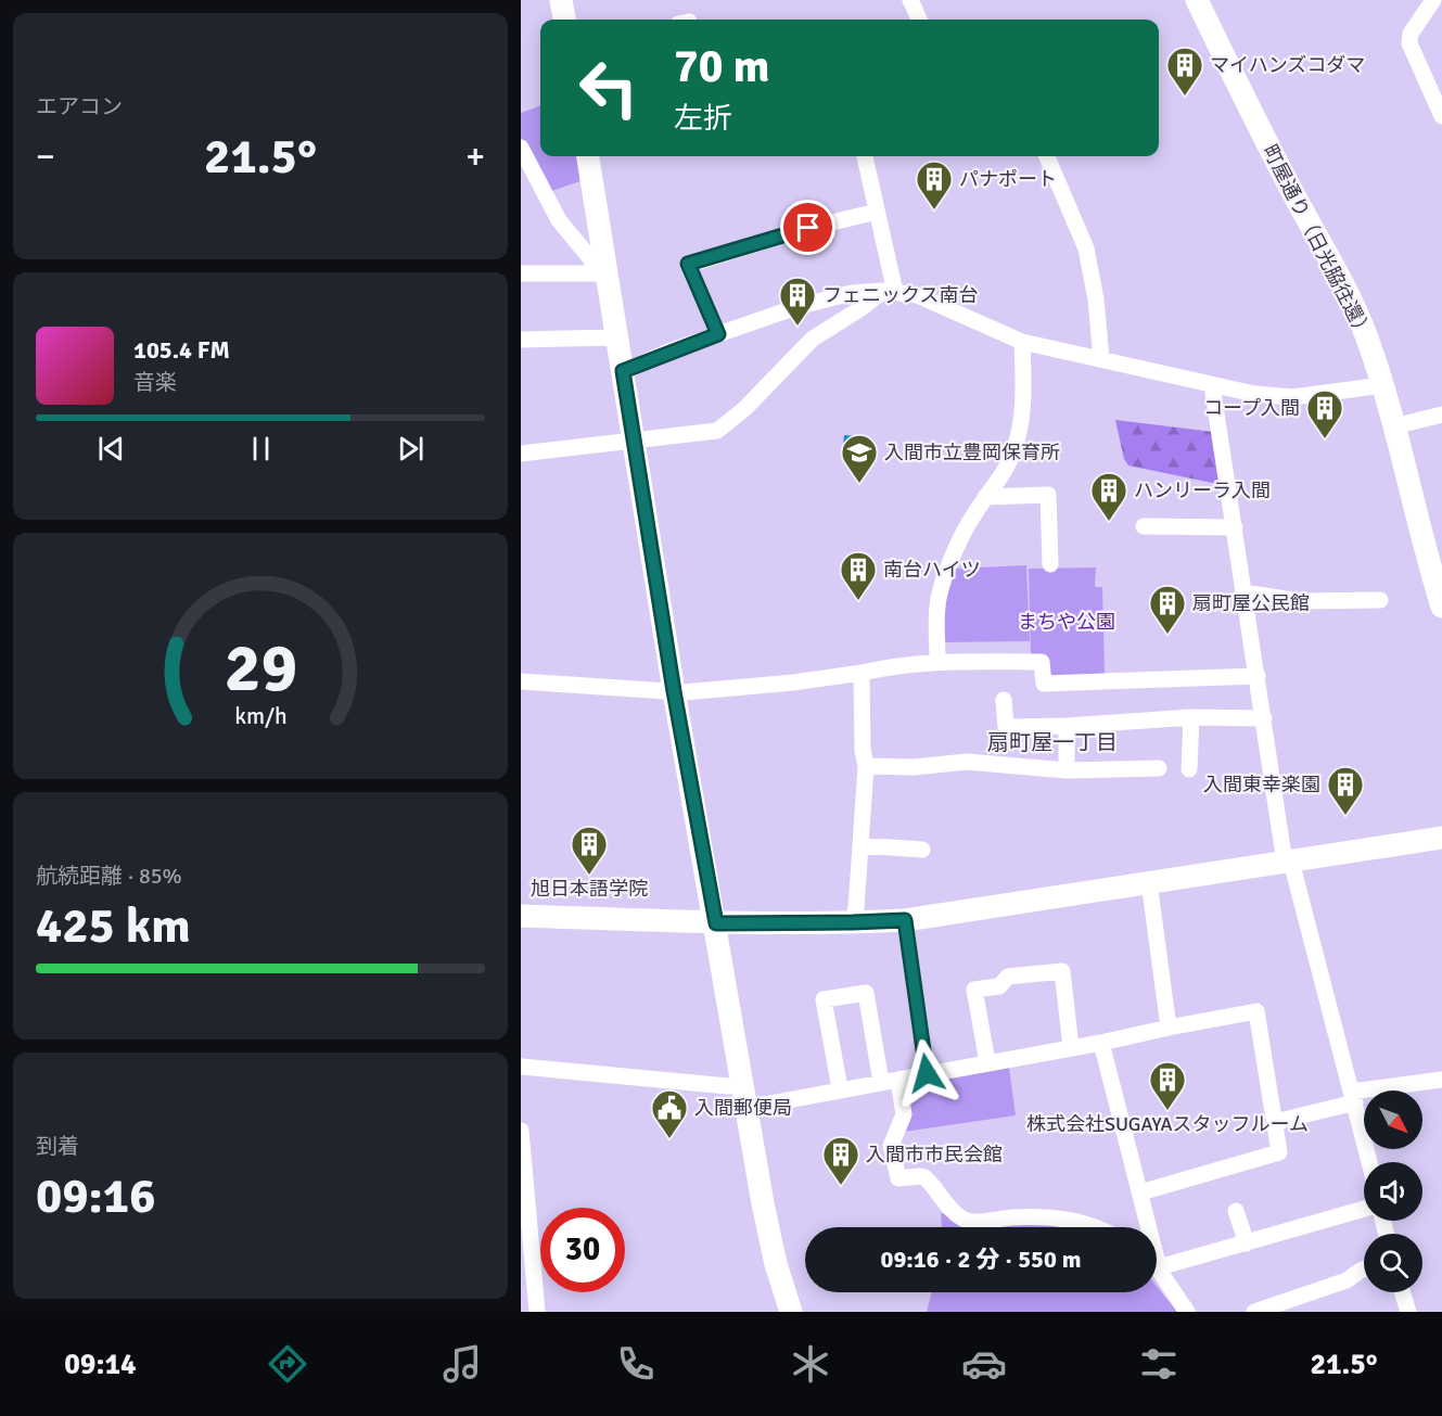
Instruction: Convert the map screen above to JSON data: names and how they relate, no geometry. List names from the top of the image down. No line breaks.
{"streets":{"street":["町屋通り（日光脇往還）"]},"districts":["扇町屋一丁目"],"parks":["まちや公園"],"places":{"building":["マイハンズコダマ","パナポート","フェニックス南台","コープ入間","ハンリーラ入間","南台ハイツ","扇町屋公民館","入間東幸楽園","旭日本語学院","株式会社SUGAYAスタッフルーム","入間市市民会館"],"school or university":["入間市立豊岡保育所"],"public building":["入間郵便局"]},"north":"bottom right","page":{"tile":["エアコン",["航続距離 · 85%","425 km"],["到着","09:16"]],"turn":["70 m","左折"],"heat":["−","21.5°","+"],"song":["105.4 FM","音楽"],"limit":"30","trip":"09:16 · 2 分 · 550 m","tabs":["09:14","21.5°"],"gauge":["29","km/h"]}}
